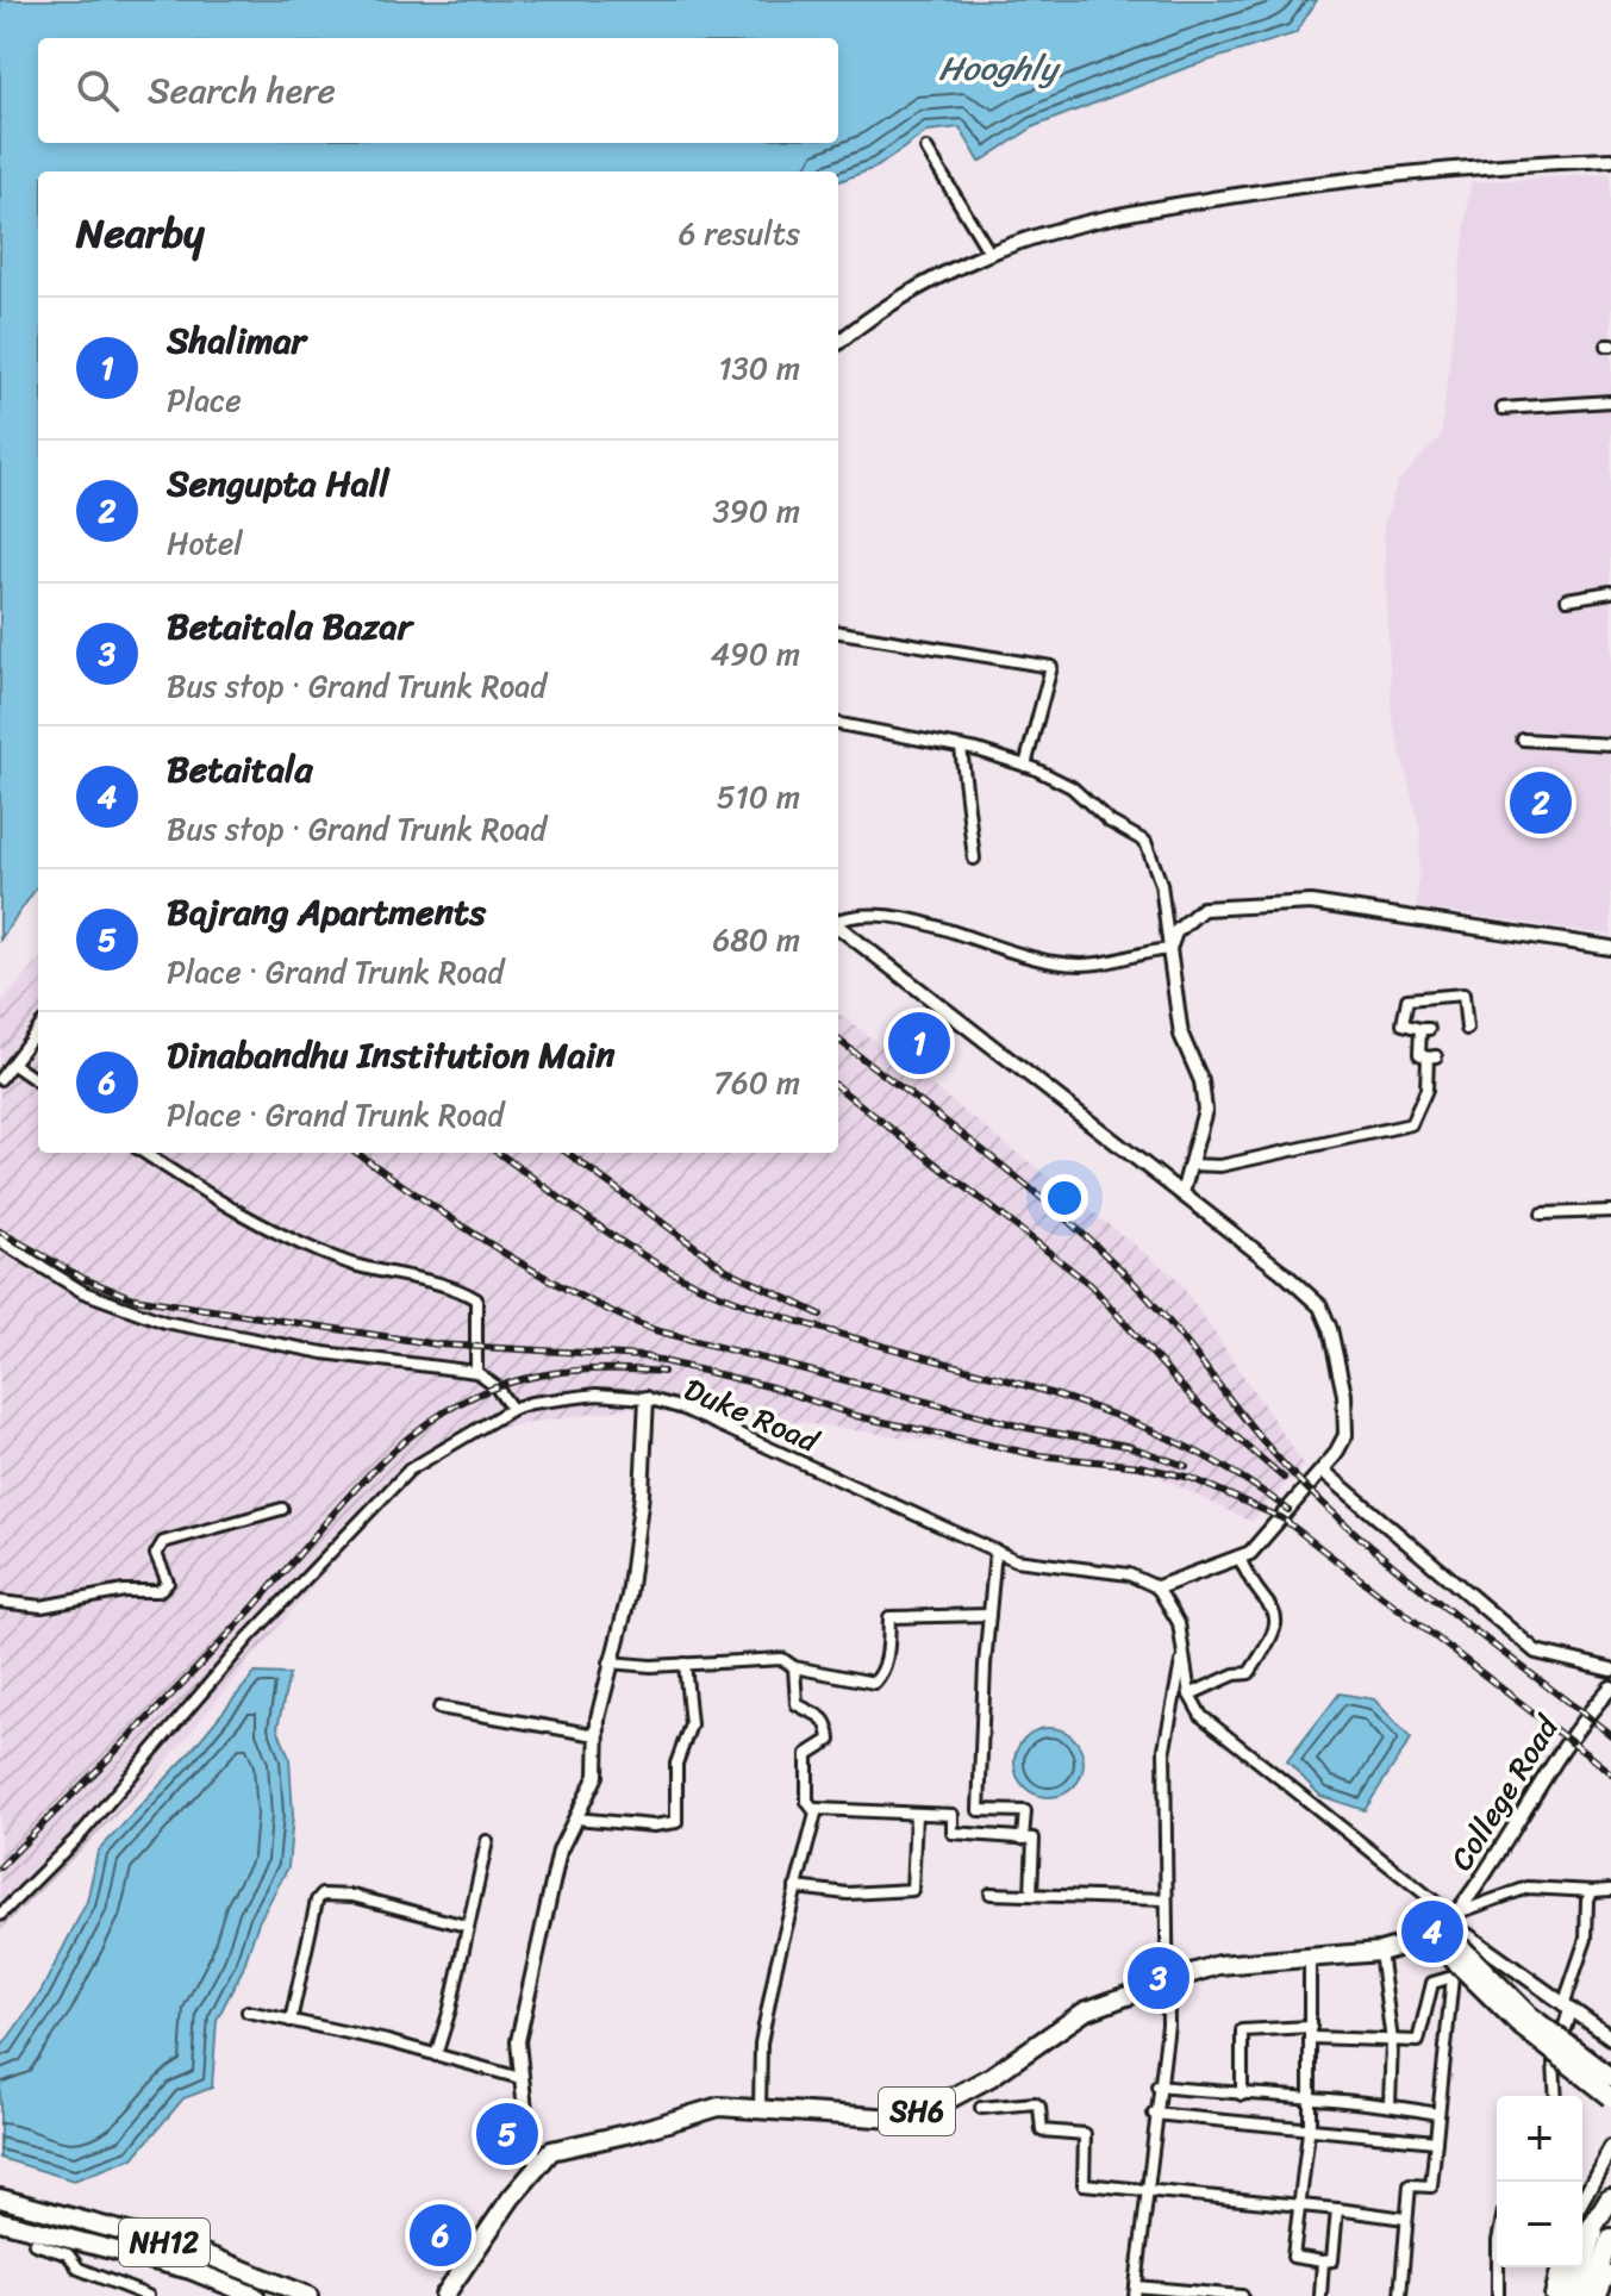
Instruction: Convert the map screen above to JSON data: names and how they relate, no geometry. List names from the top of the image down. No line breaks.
{"streets":{"main road":["SH6","NH12"],"street":["Duke Road","College Road"]},"crossings":[["College Road","SH6"]],"water":["Hooghly"],"page":{"search":"Search here","heading":["Nearby","6 results"],"list":[{"mark":"1","name":"Shalimar","note":"Place","value":"130 m"},{"mark":"2","name":"Sengupta Hall","note":"Hotel","value":"390 m"},{"mark":"3","name":"Betaitala Bazar","note":"Bus stop · Grand Trunk Road","value":"490 m"},{"mark":"4","name":"Betaitala","note":"Bus stop · Grand Trunk Road","value":"510 m"},{"mark":"5","name":"Bajrang Apartments","note":"Place · Grand Trunk Road","value":"680 m"},{"mark":"6","name":"Dinabandhu Institution Main","note":"Place · Grand Trunk Road","value":"760 m"}],"pins":["2","1","4","3","5","6"],"map_buttons":["+","−"]}}
